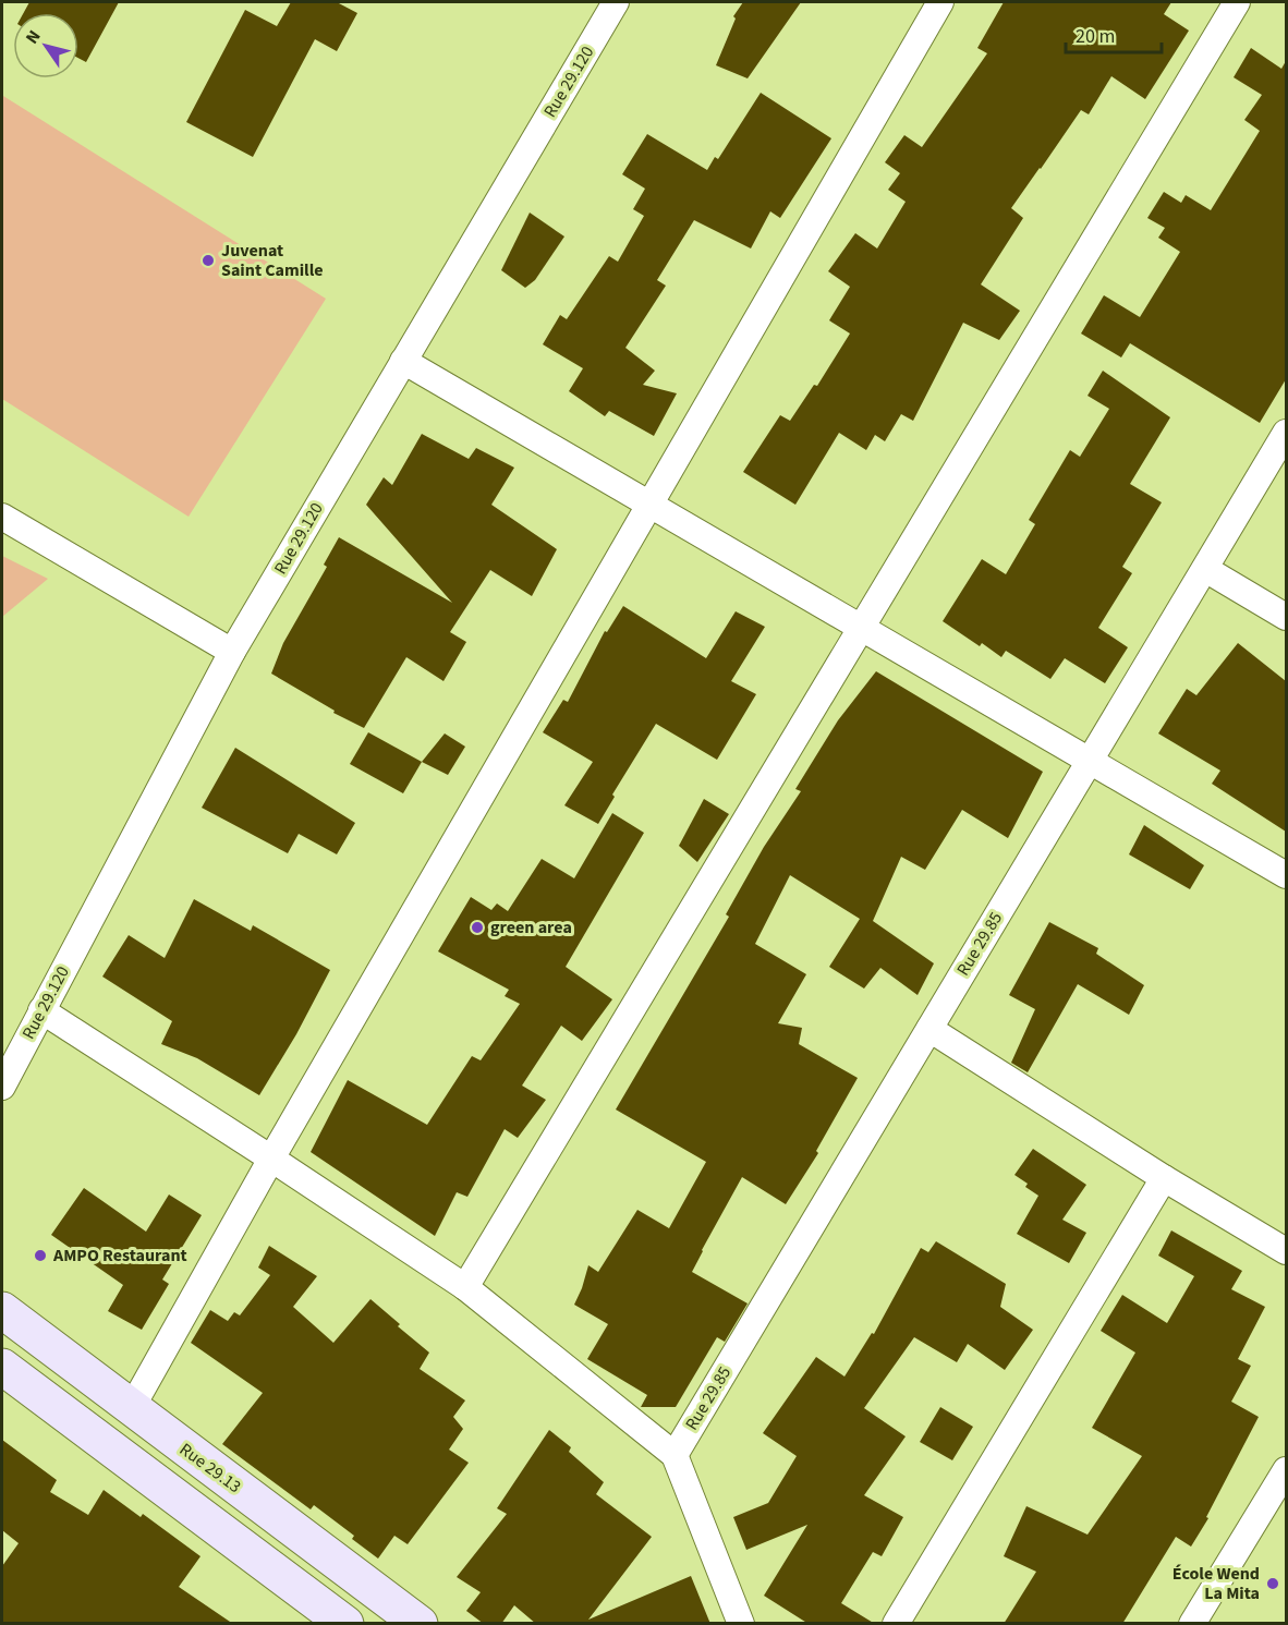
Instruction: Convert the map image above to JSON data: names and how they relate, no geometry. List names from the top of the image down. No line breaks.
{"streets":{"main road":["Rue 29.13"],"street":["Rue 29.120","Rue 29.85"]},"places":["Juvenat Saint Camille","green area","AMPO Restaurant","École Wend La Mita"],"scale_bar":"20 m","north":"top left"}
